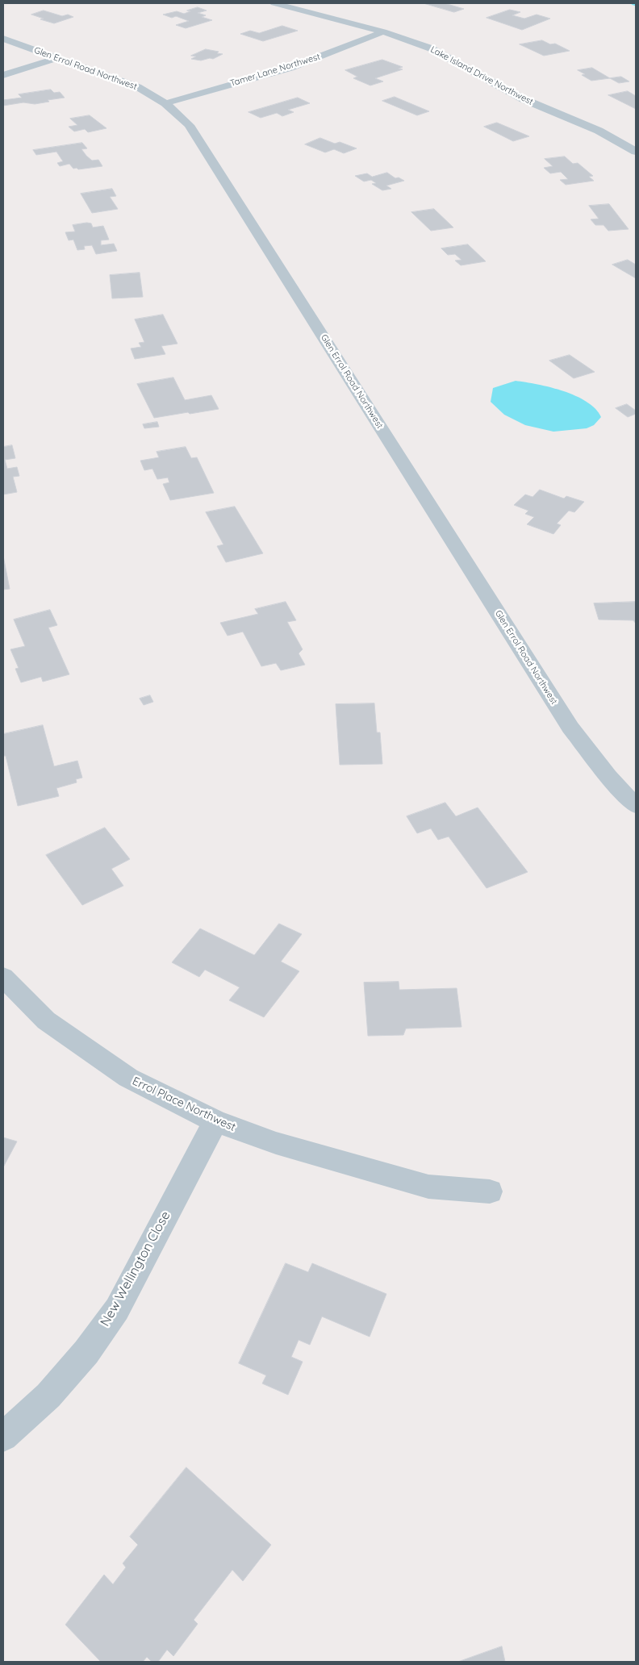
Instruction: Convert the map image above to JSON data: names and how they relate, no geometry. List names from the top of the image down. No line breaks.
{"streets":{"street":["Glen Errol Road Northwest","Tamer Lane Northwest","Lake Island Drive Northwest","Errol Place Northwest","New Wellington Close"]},"crossings":[["Glen Errol Road Northwest","Tamer Lane Northwest"],["Tamer Lane Northwest","Lake Island Drive Northwest"],["Errol Place Northwest","New Wellington Close"]]}
